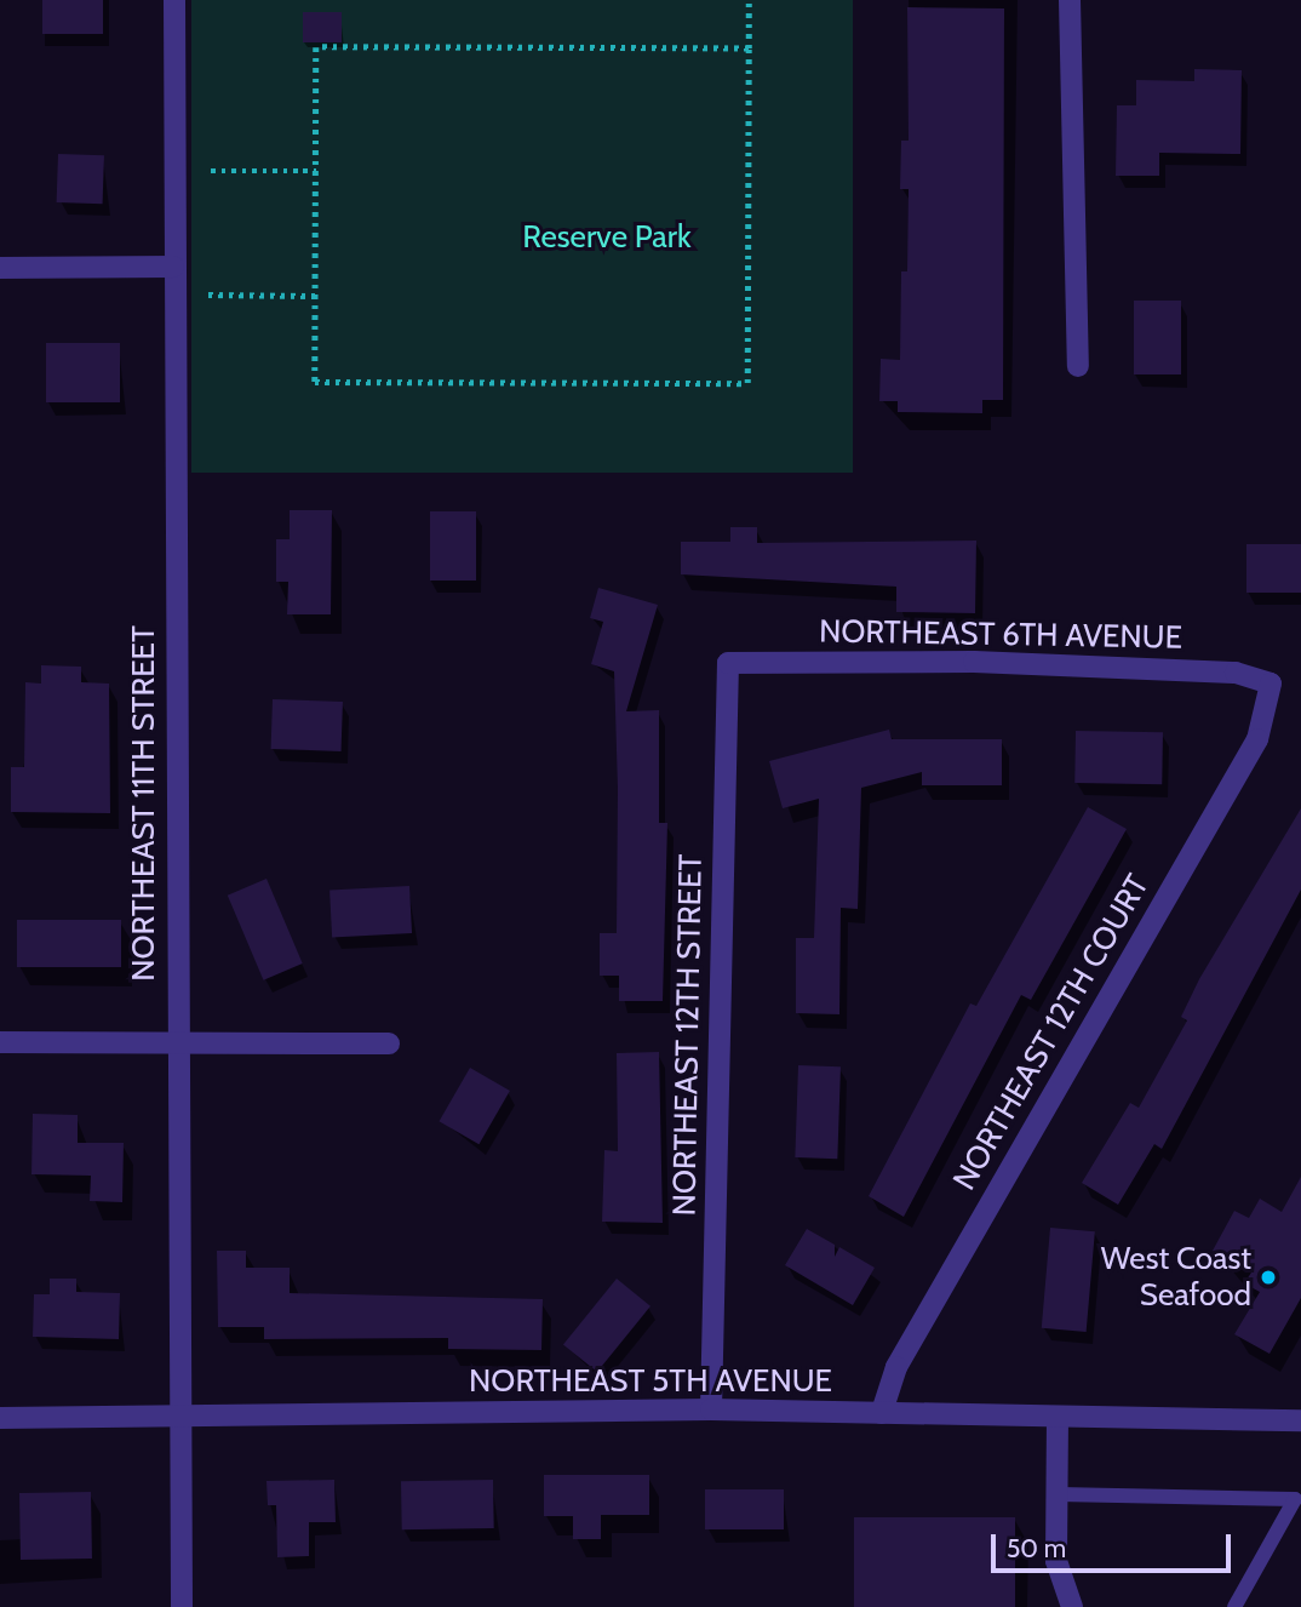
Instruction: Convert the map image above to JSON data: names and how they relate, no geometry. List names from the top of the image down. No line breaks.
{"streets":{"street":["NORTHEAST 6TH AVENUE","NORTHEAST 11TH STREET","NORTHEAST 12TH COURT","NORTHEAST 12TH STREET","NORTHEAST 5TH AVENUE"]},"crossings":[["NORTHEAST 6TH AVENUE","NORTHEAST 12TH COURT"],["NORTHEAST 6TH AVENUE","NORTHEAST 12TH STREET"],["NORTHEAST 11TH STREET","NORTHEAST 5TH AVENUE"],["NORTHEAST 12TH COURT","NORTHEAST 5TH AVENUE"],["NORTHEAST 12TH STREET","NORTHEAST 5TH AVENUE"]],"parks":["Reserve Park"],"places":["West Coast Seafood"],"scale_bar":"50 m"}
